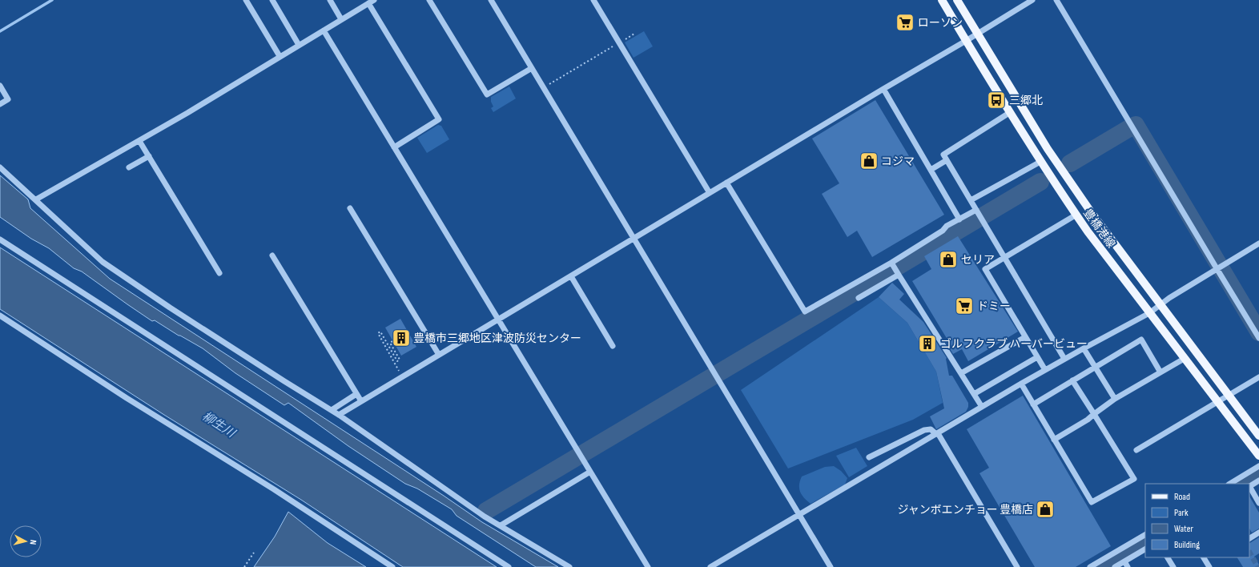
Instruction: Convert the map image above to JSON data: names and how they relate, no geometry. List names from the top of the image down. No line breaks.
{"streets":{"main road":["豊橋港線"]},"water":["柳生川"],"places":{"supermarket":["ローソン","ドミー"],"bus stop":["三郷北"],"shop":["コジマ","セリア","ジャンボエンチョー 豊橋店"],"building":["豊橋市三郷地区津波防災センター","ゴルフクラブ ハーバービュー"]},"legend":["Road","Park","Water","Building"],"north":"right"}
